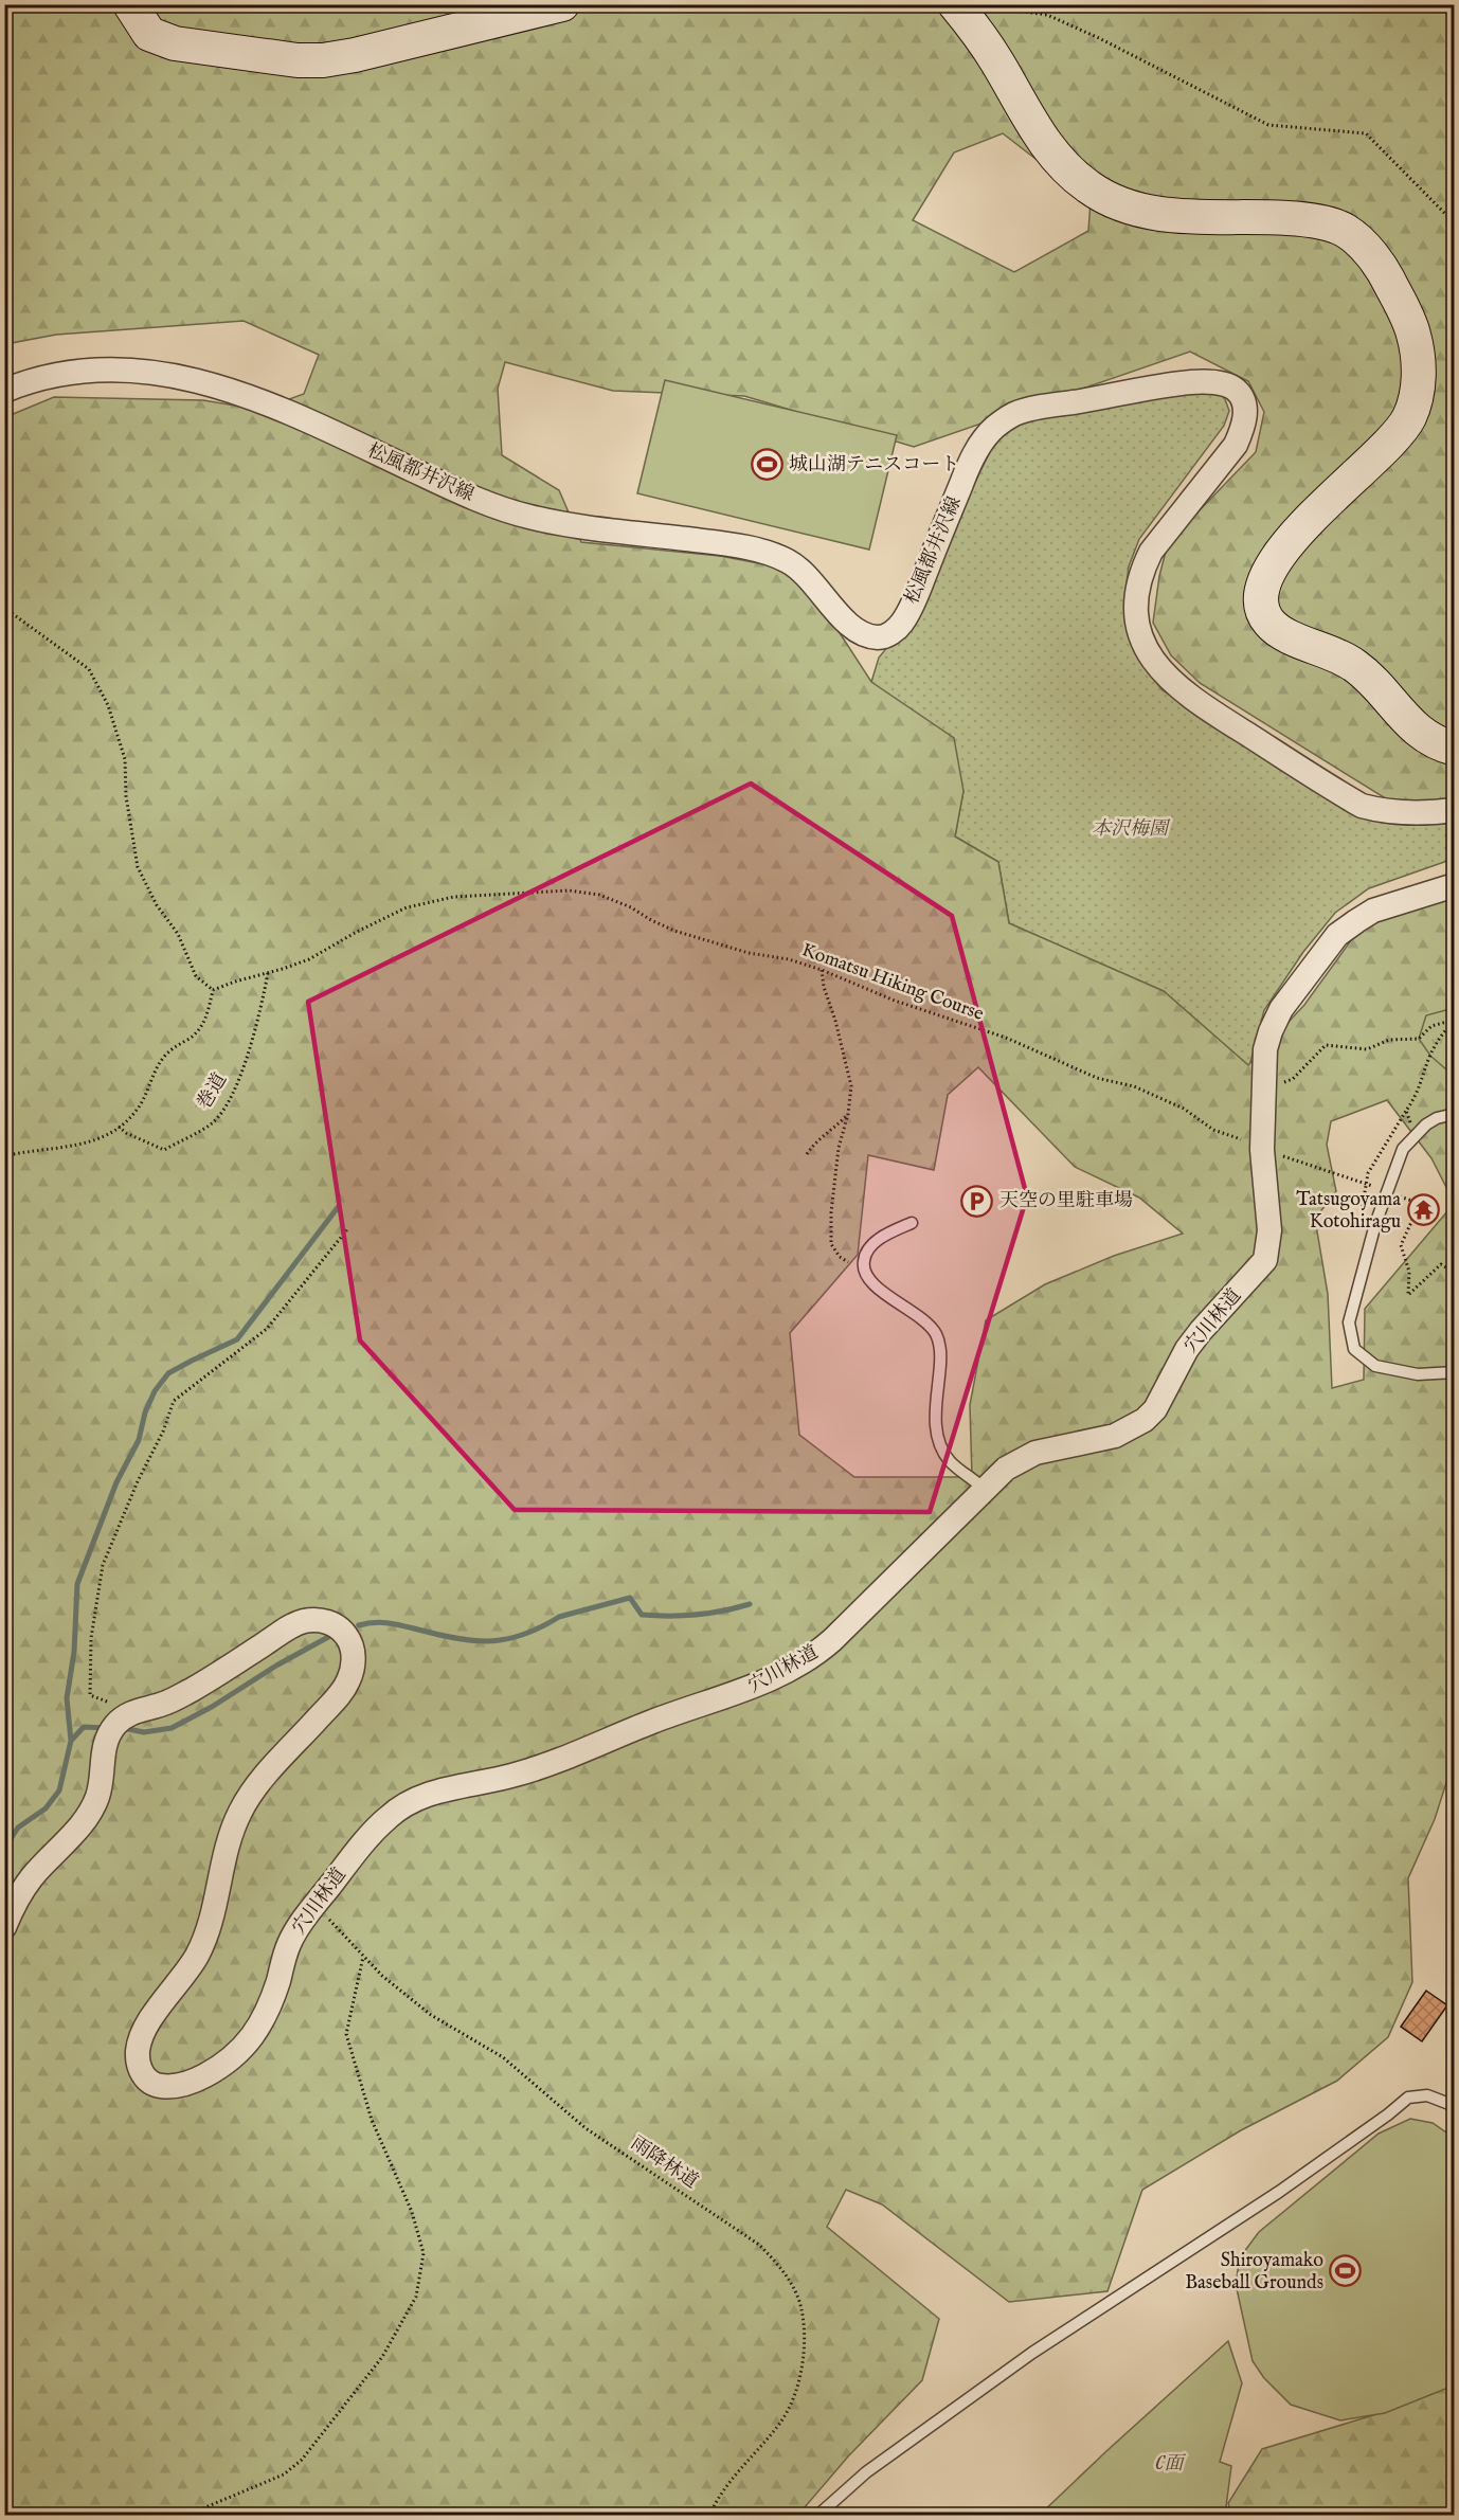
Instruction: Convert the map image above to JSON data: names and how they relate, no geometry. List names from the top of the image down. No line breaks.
{"streets":{"street":["松風都井沢線","穴川林道"],"path":["Komatsu Hiking Course","巻道","雨降林道"]},"crossings":[["Komatsu Hiking Course","巻道"],["Komatsu Hiking Course","穴川林道"],["穴川林道","雨降林道"]],"parks":["本沢梅園","C面"],"places":{"sports":["城山湖テニスコート","Shiroyamako Baseball Grounds"],"parking":["天空の里駐車場"],"temple":["Tatsugoyama Kotohiragu"]}}
